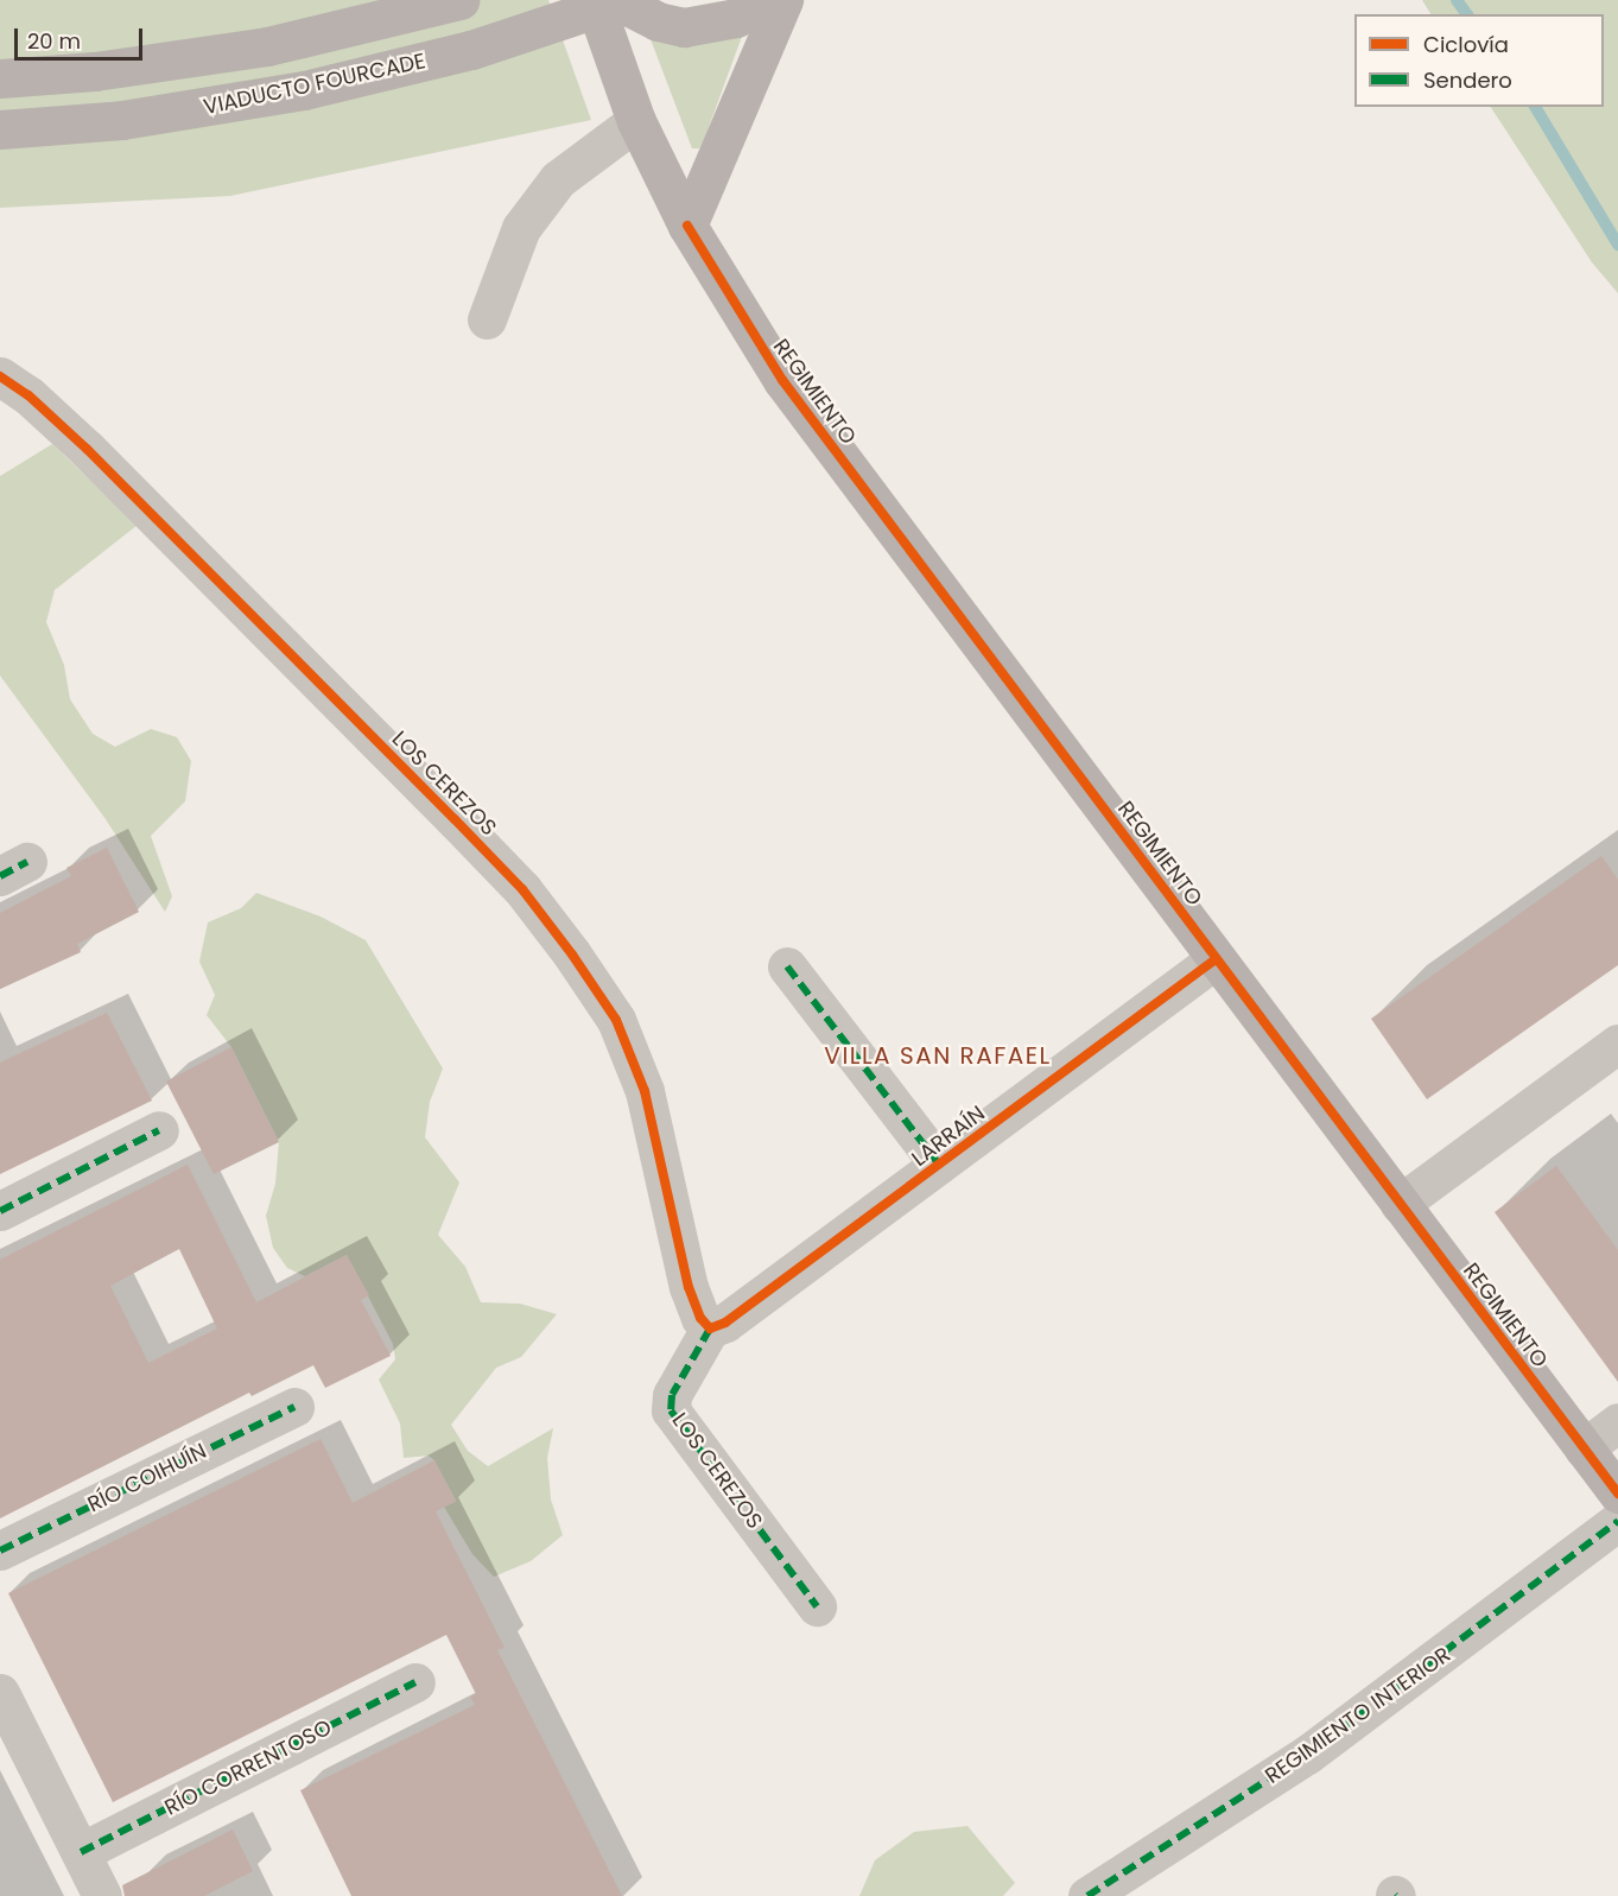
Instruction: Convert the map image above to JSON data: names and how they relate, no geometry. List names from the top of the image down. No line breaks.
{"streets":{"main road":["VIADUCTO FOURCADE","REGIMIENTO"],"street":["LOS CEREZOS","LARRAÍN","RÍO COIHUÍN","REGIMIENTO INTERIOR","RÍO CORRENTOSO"]},"crossings":[["REGIMIENTO","LARRAÍN"],["LOS CEREZOS","LARRAÍN"]],"districts":["VILLA SAN RAFAEL"],"legend":["Ciclovía","Sendero"],"scale_bar":"20 m"}
